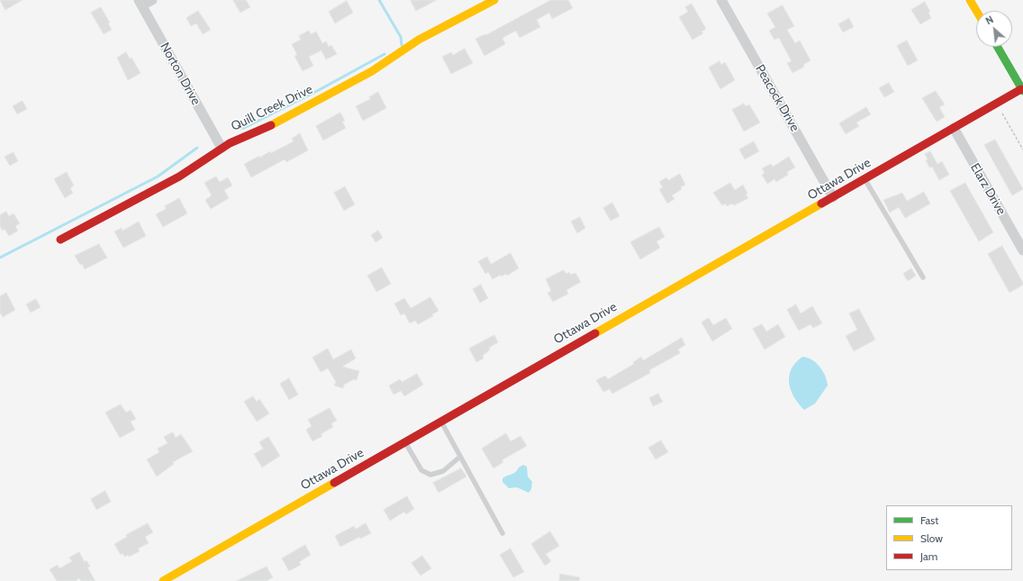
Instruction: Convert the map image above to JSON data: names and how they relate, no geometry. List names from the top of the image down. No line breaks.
{"streets":{"street":["Norton Drive","Peacock Drive","Quill Creek Drive","Ottawa Drive","Elarz Drive"]},"crossings":[["Norton Drive","Quill Creek Drive"],["Peacock Drive","Ottawa Drive"],["Ottawa Drive","Elarz Drive"]],"legend":["Fast","Slow","Jam"],"north":"top left"}
